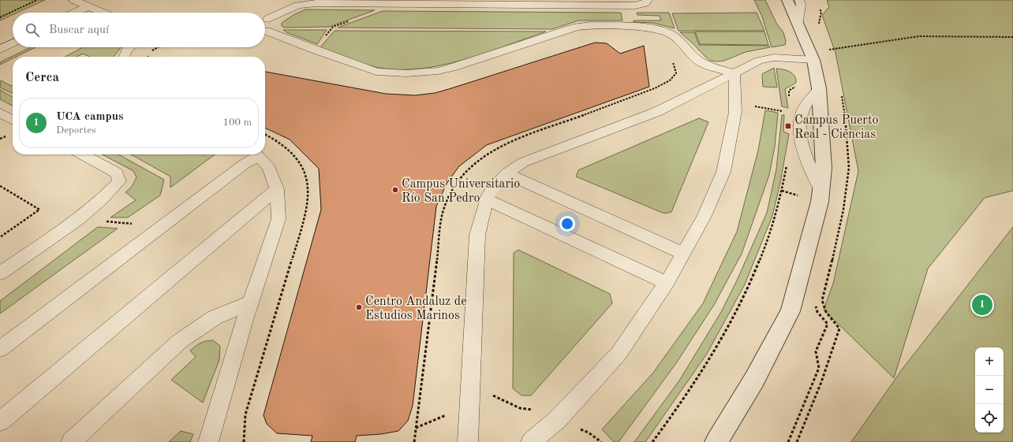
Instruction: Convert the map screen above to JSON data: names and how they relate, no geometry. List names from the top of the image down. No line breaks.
{"places":{"transit":["Campus Puerto Real - Ciencias"],"other":["Campus Universitario Río San Pedro","Centro Andaluz de Estudios Marinos"]},"page":{"search":"Buscar aquí","heading":"Cerca","list":[{"mark":"1","name":"UCA campus","note":"Deportes","value":"100 m"}],"pins":"1","map_buttons":["+","−"]}}
